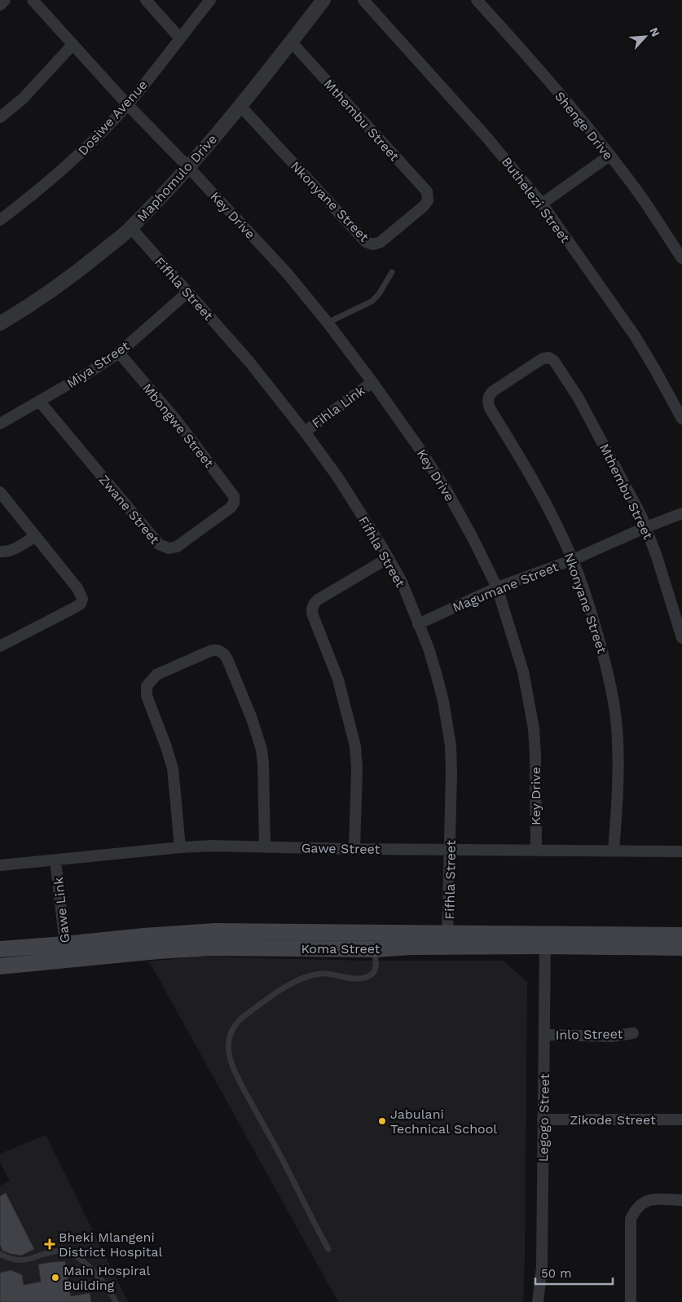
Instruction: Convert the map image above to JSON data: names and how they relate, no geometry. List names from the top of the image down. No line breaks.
{"streets":{"main road":["Koma Street"],"street":["Dosiwe Avenue","Mthembu Street","Shenge Drive","Maphomulo Drive","Buthelezi Street","Nkonyane Street","Key Drive","Fifhla Street","Miya Street","Fihla Link","Mbongwe Street","Zwane Street","Magumane Street","Gawe Street","Gawe Link","Inlo Street","Legogo Street","Zikode Street"]},"crossings":[["Dosiwe Avenue","Key Drive"],["Mthembu Street","Maphomulo Drive"],["Mthembu Street","Nkonyane Street"],["Mthembu Street","Magumane Street"],["Maphomulo Drive","Nkonyane Street"],["Maphomulo Drive","Key Drive"],["Maphomulo Drive","Fifhla Street"],["Nkonyane Street","Magumane Street"],["Nkonyane Street","Gawe Street"],["Key Drive","Fihla Link"],["Key Drive","Magumane Street"],["Key Drive","Gawe Street"],["Fifhla Street","Miya Street"],["Fifhla Street","Fihla Link"],["Fifhla Street","Magumane Street"],["Fifhla Street","Gawe Street"],["Fifhla Street","Koma Street"],["Miya Street","Mbongwe Street"],["Miya Street","Zwane Street"],["Mbongwe Street","Zwane Street"],["Gawe Street","Gawe Link"],["Gawe Link","Koma Street"],["Koma Street","Legogo Street"],["Inlo Street","Legogo Street"],["Legogo Street","Zikode Street"]],"places":{"other":["Jabulani Technical School","Main Hospiral Building"],"health":["Bheki Mlangeni District Hospital"]},"scale_bar":"50 m","north":"top right"}
